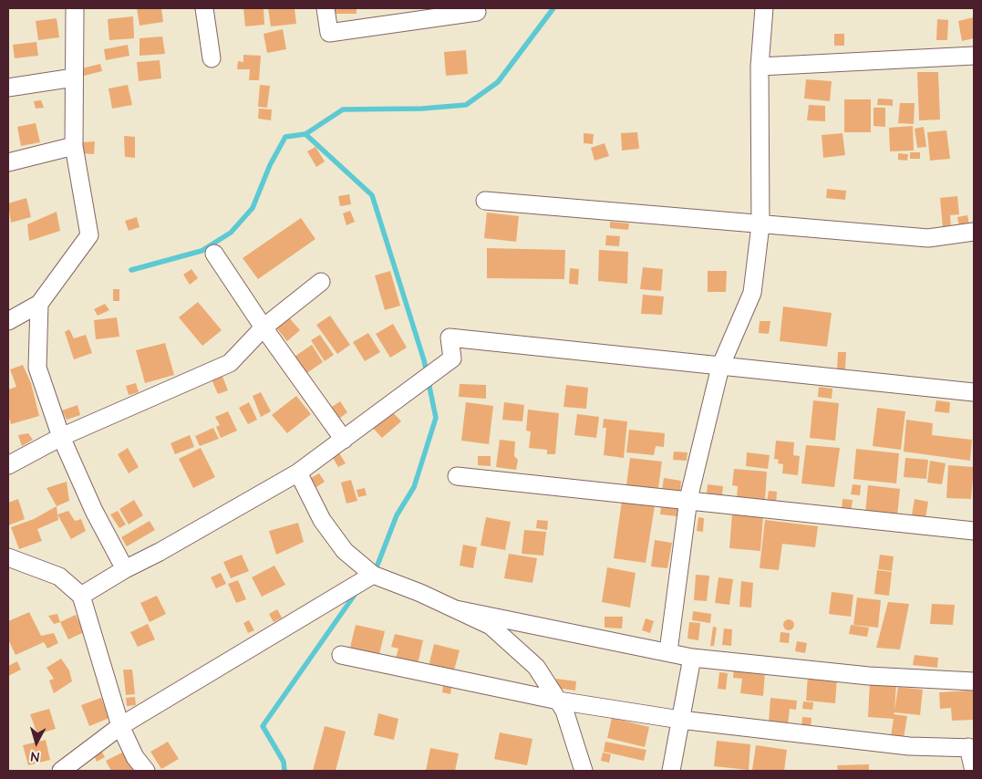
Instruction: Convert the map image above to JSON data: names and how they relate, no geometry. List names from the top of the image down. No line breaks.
{"north":"bottom"}
